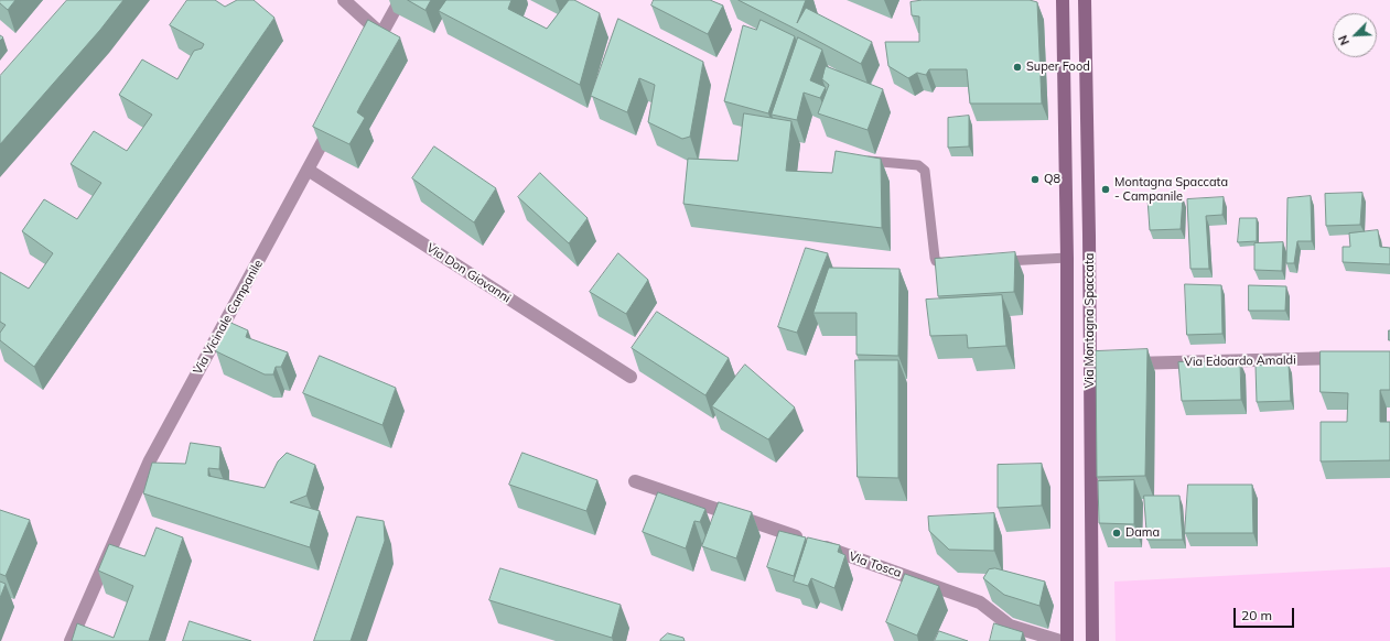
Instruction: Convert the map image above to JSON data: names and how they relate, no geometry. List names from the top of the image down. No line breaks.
{"streets":{"main road":["Via Montagna Spaccata"],"street":["Via Don Giovanni","Via Vicinale Campanile","Via Edoardo Amaldi","Via Tosca"]},"crossings":[["Via Don Giovanni","Via Vicinale Campanile"]],"places":["Super Food","Q8","Montagna Spaccata - Campanile","Dama"],"scale_bar":"20 m","north":"bottom left"}
